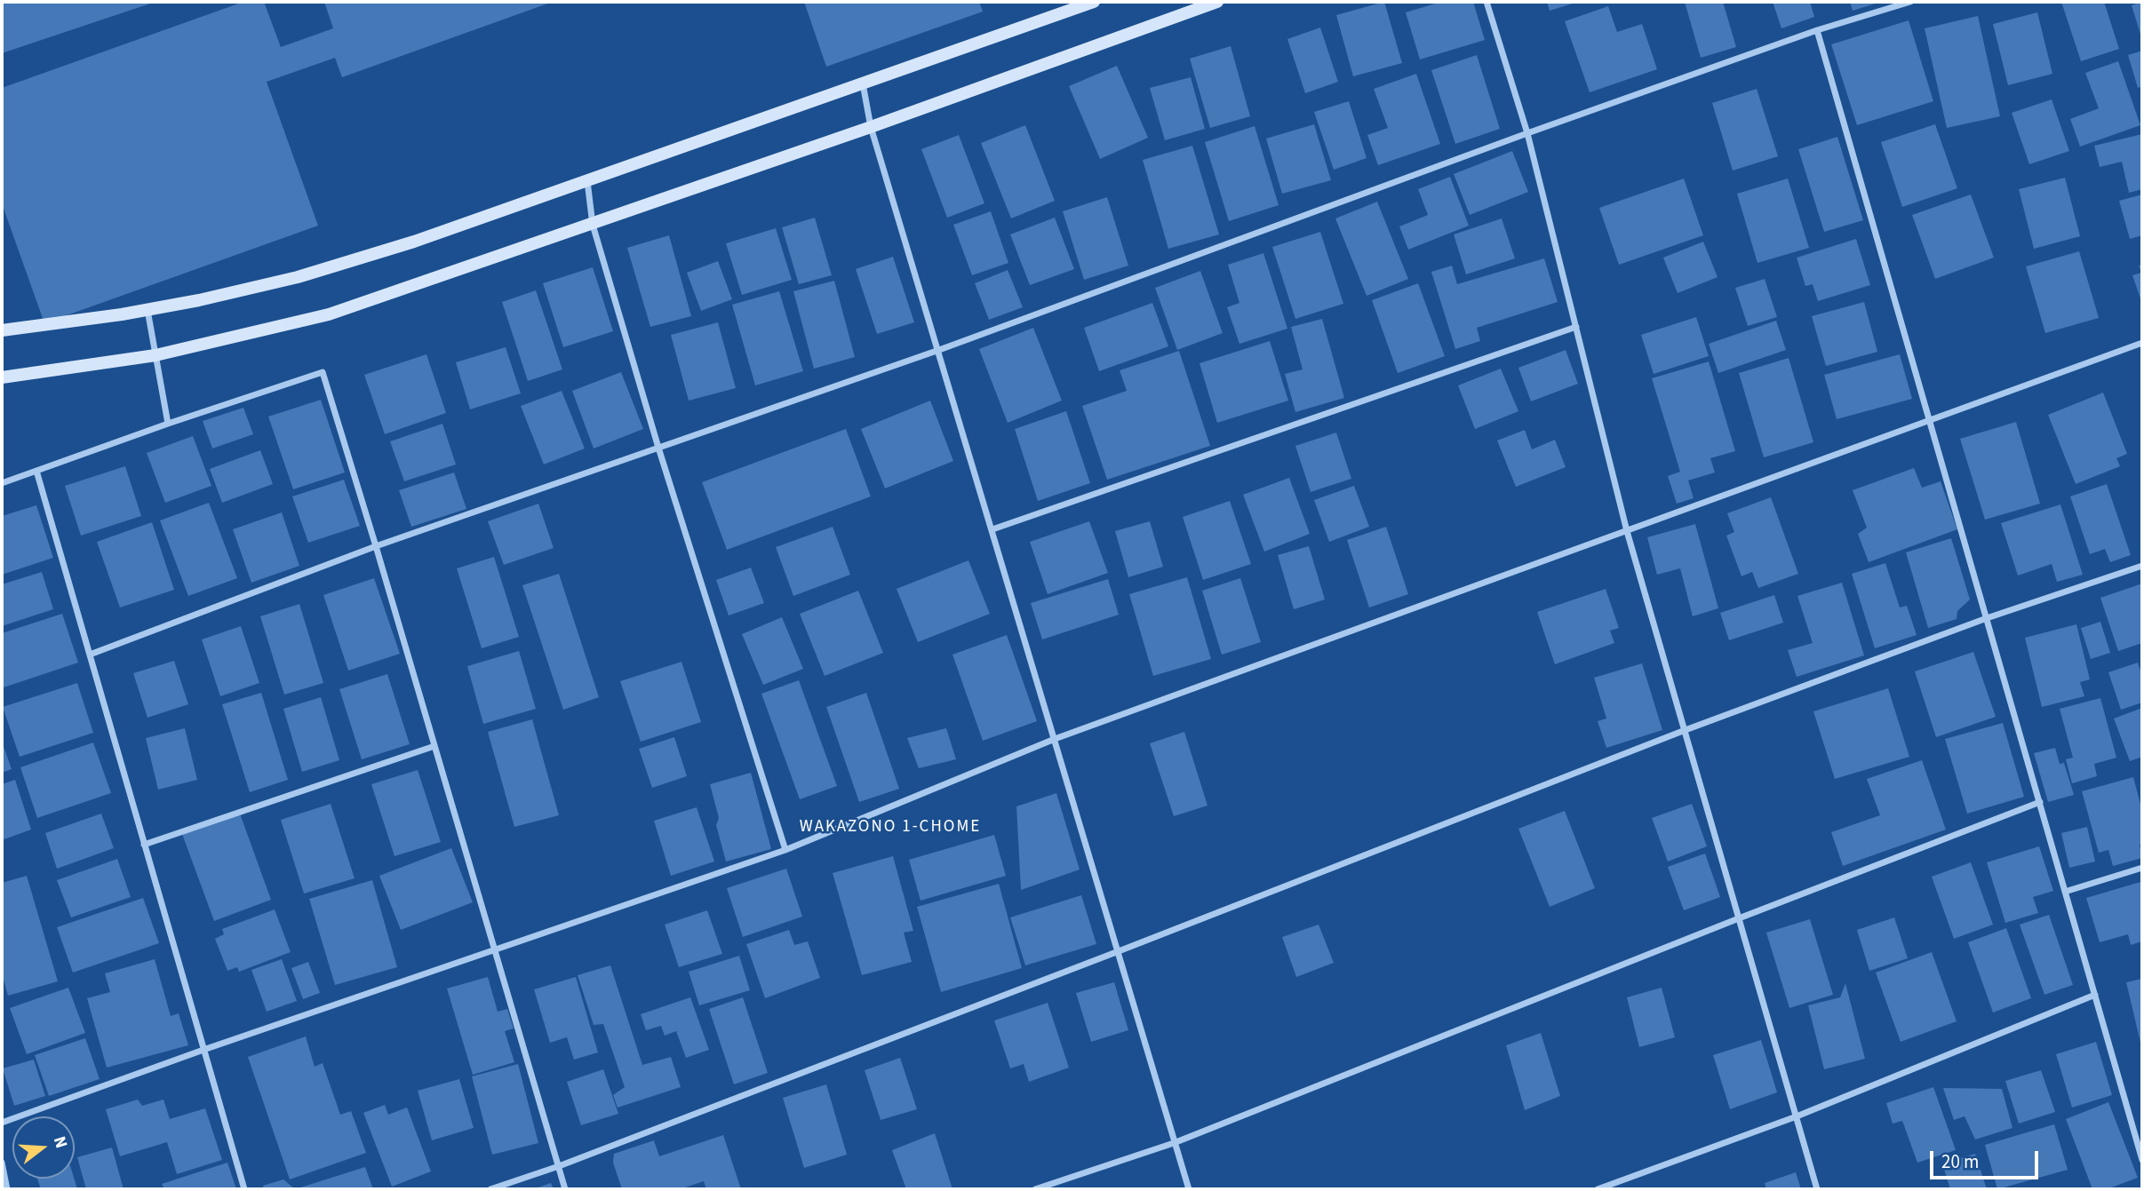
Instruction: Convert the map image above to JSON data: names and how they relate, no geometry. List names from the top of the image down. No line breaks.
{"districts":["WAKAZONO 1-CHOME"],"scale_bar":"20 m","north":"right"}
